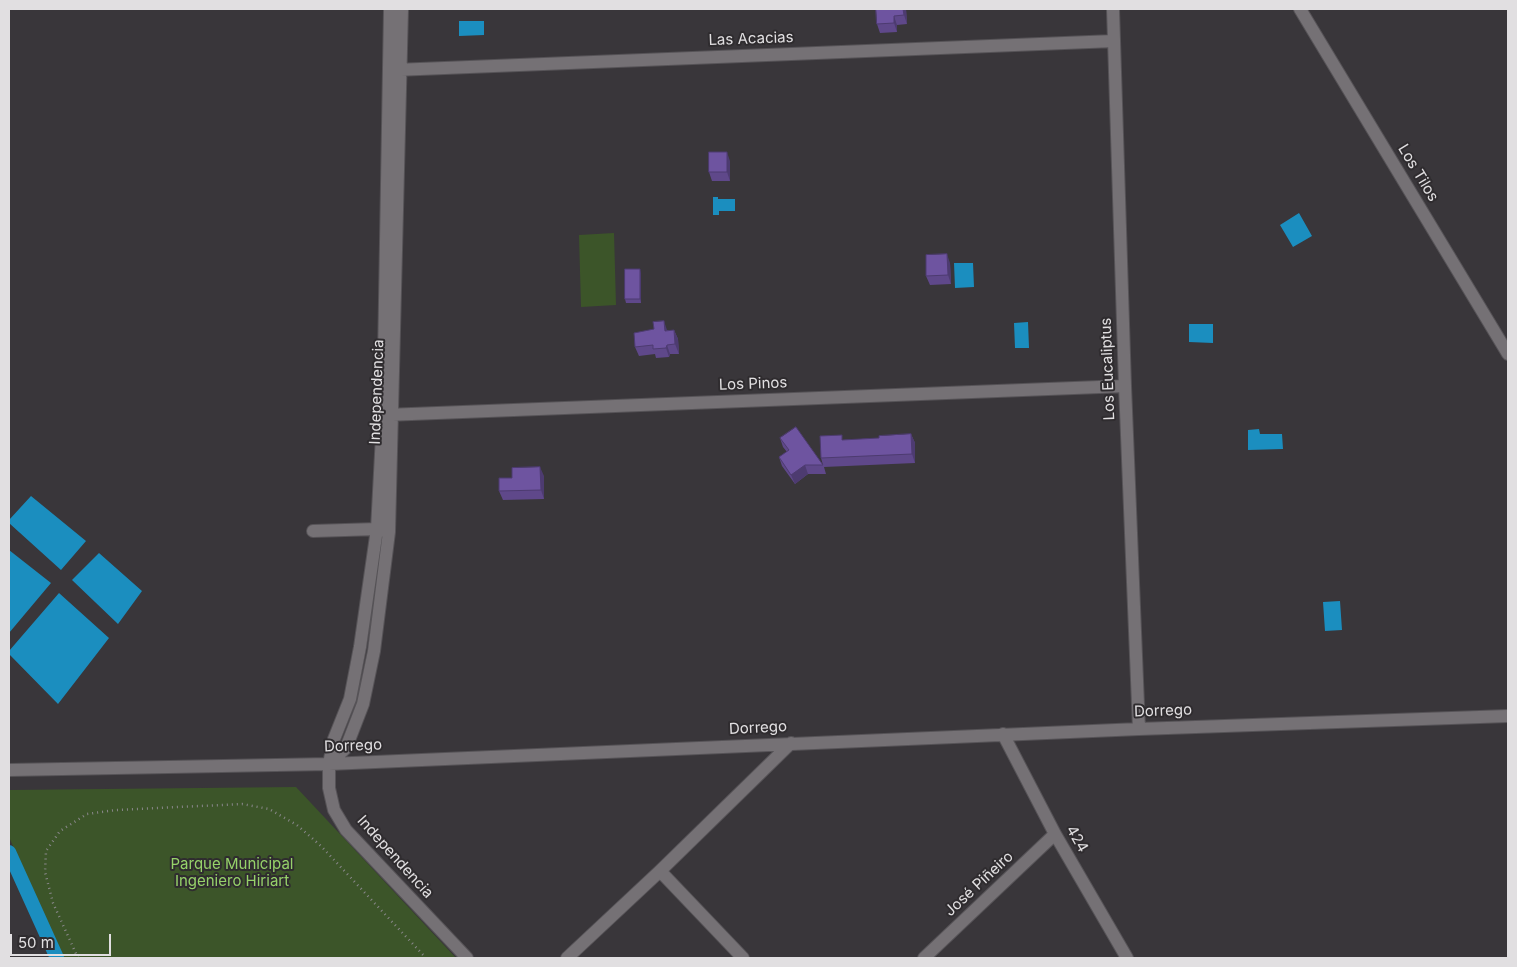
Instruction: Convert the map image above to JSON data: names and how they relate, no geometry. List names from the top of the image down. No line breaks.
{"streets":{"street":["Las Acacias","Los Tilos","Los Eucaliptus","Los Pinos","Independencia","Dorrego","424","José Piñeiro"]},"crossings":[["Las Acacias","Los Eucaliptus"],["Las Acacias","Independencia"],["Los Eucaliptus","Los Pinos"],["Los Eucaliptus","Dorrego"],["Los Pinos","Independencia"],["Independencia","Dorrego"],["Dorrego","424"],["424","José Piñeiro"]],"parks":["Parque Municipal Ingeniero Hiriart"],"scale_bar":"50 m"}
